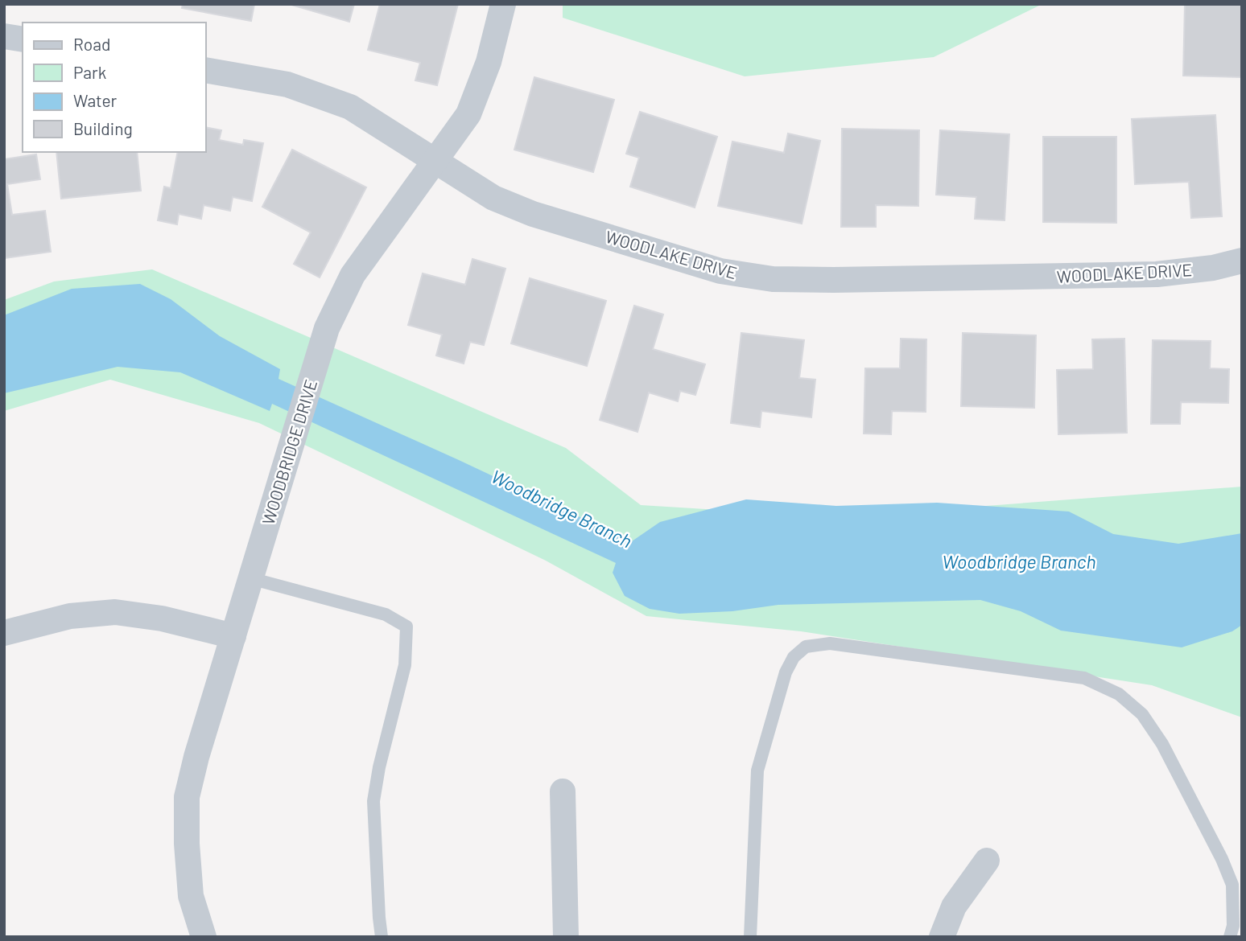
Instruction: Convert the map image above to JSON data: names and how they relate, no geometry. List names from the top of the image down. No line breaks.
{"streets":{"street":["WOODLAKE DRIVE","WOODBRIDGE DRIVE"]},"crossings":[["WOODLAKE DRIVE","WOODBRIDGE DRIVE"]],"water":["Woodbridge Branch"],"legend":["Road","Park","Water","Building"]}
